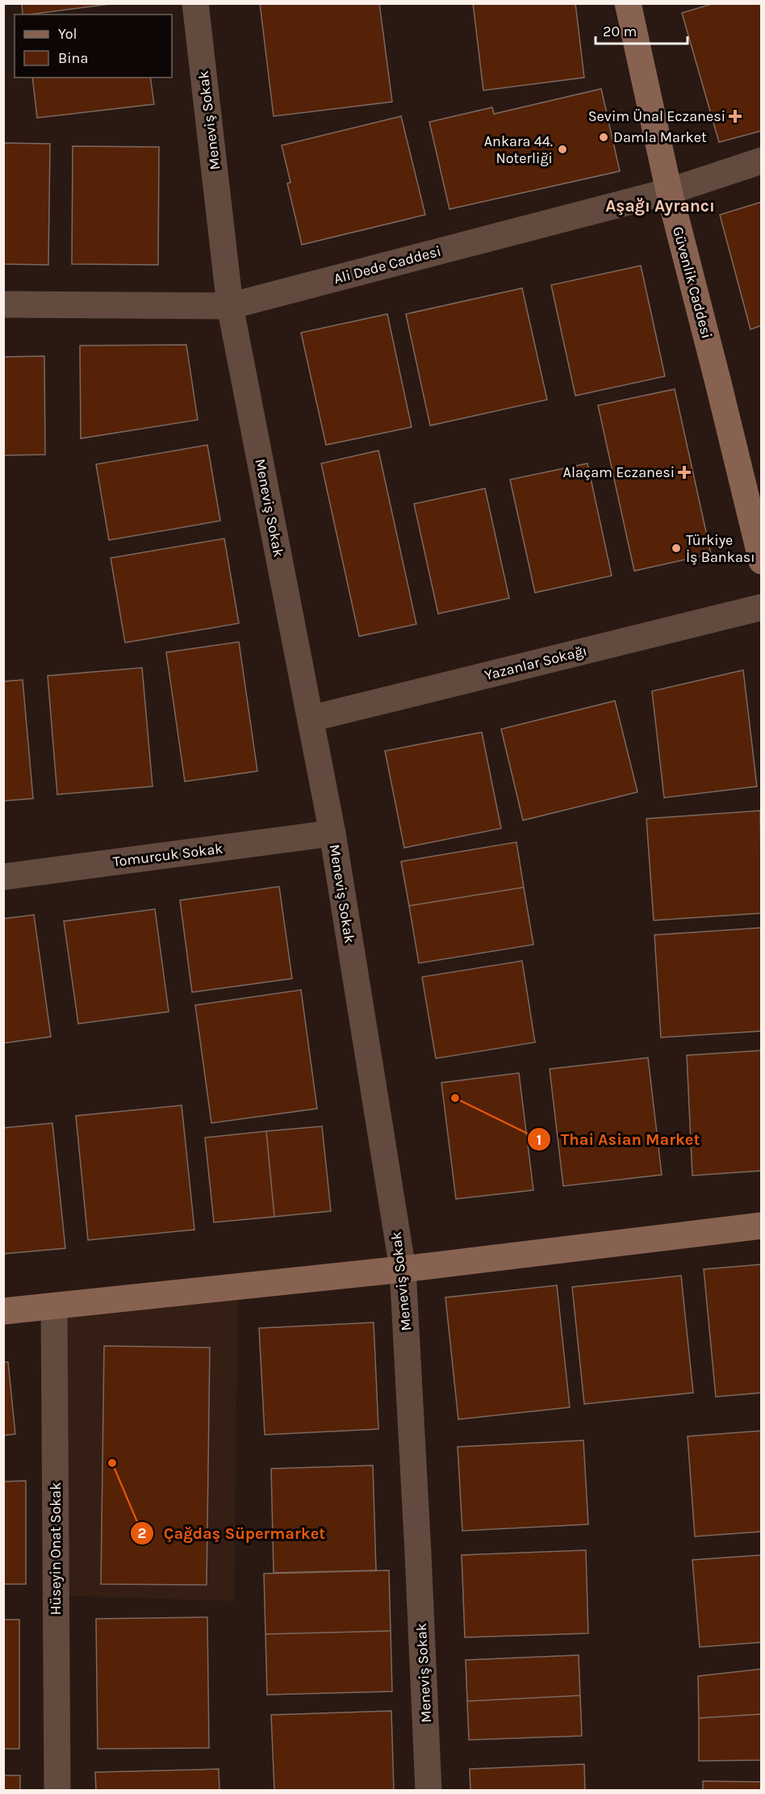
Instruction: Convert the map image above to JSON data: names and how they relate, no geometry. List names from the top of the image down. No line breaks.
{"streets":{"main road":["Güvenlik Caddesi"],"street":["Meneviş Sokak","Ali Dede Caddesi","Yazanlar Sokağı","Tomurcuk Sokak","Hüseyin Onat Sokak"]},"crossings":[["Meneviş Sokak","Ali Dede Caddesi"],["Meneviş Sokak","Yazanlar Sokağı"],["Meneviş Sokak","Tomurcuk Sokak"],["Ali Dede Caddesi","Güvenlik Caddesi"]],"districts":["Aşağı Ayrancı"],"places":{"health":["Sevim Ünal Eczanesi","Alaçam Eczanesi"],"other":["Damla Market","Ankara 44. Noterliği","Türkiye İş Bankası","Thai Asian Market","Çağdaş Süpermarket"]},"legend":["Yol","Bina"],"scale_bar":"20 m"}
